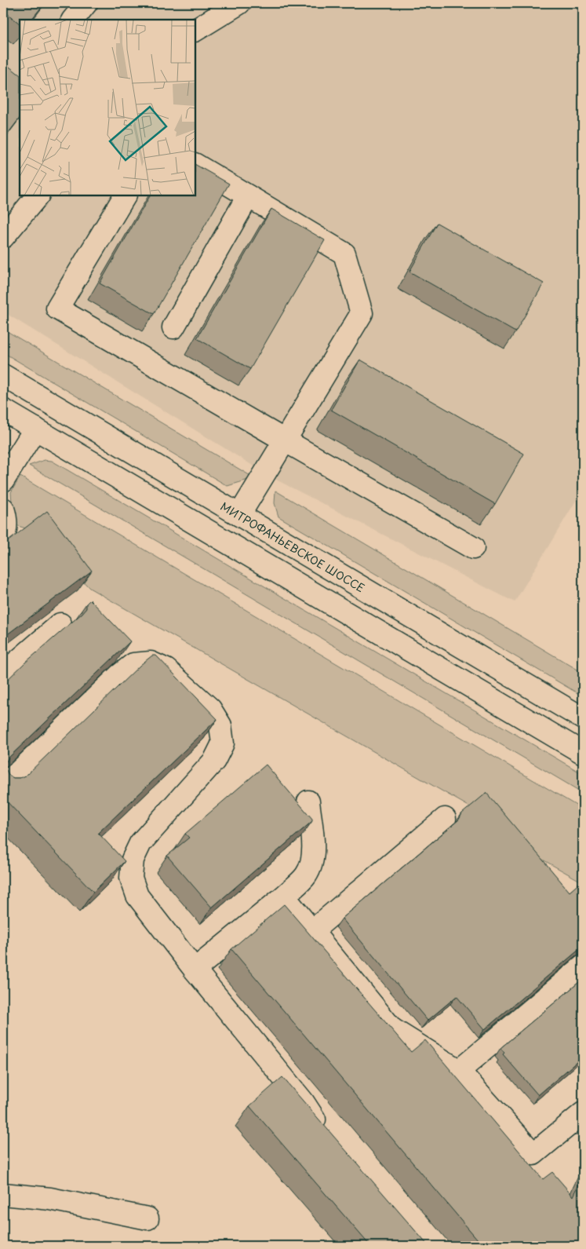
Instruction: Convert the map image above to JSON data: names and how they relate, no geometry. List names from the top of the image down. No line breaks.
{"streets":{"main road":["МИТРОФАНЬЕВСКОЕ ШОССЕ"]}}
